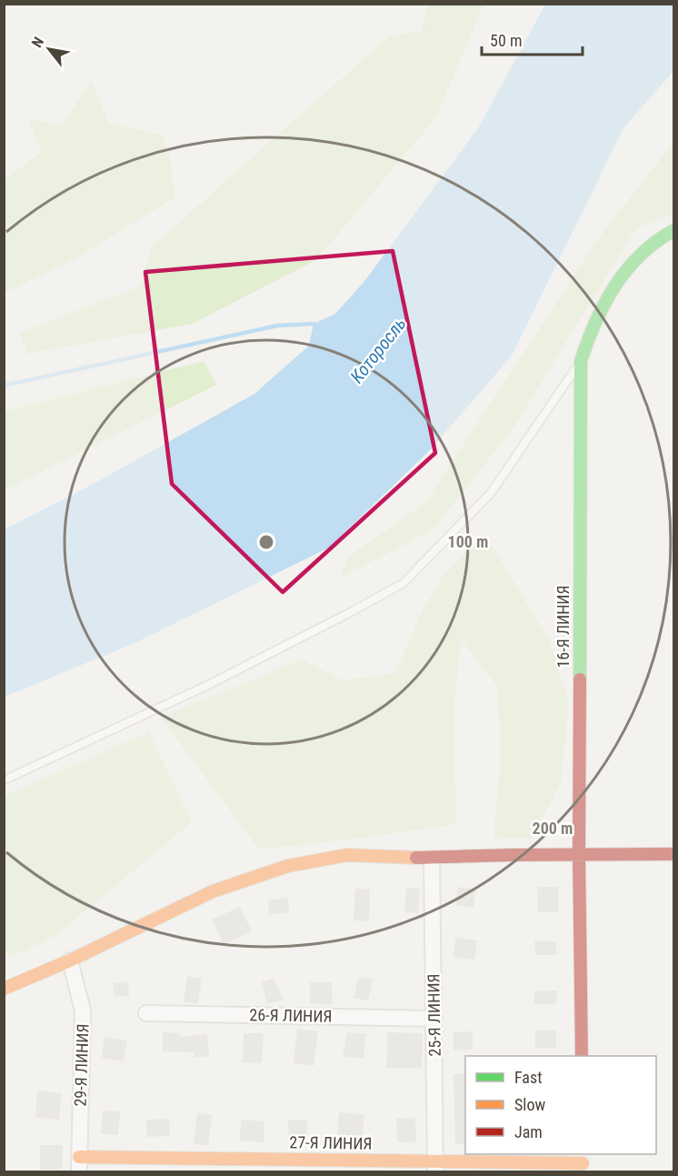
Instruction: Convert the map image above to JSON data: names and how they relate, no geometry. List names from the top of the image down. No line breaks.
{"streets":{"street":["16-Я ЛИНИЯ","25-Я ЛИНИЯ","26-Я ЛИНИЯ","29-Я ЛИНИЯ","27-Я ЛИНИЯ"]},"crossings":[["25-Я ЛИНИЯ","26-Я ЛИНИЯ"],["25-Я ЛИНИЯ","27-Я ЛИНИЯ"],["29-Я ЛИНИЯ","27-Я ЛИНИЯ"]],"water":["Которосль"],"legend":["Fast","Slow","Jam"],"scale_bar":"50 m","north":"top left","rings":["100 m","200 m"]}
